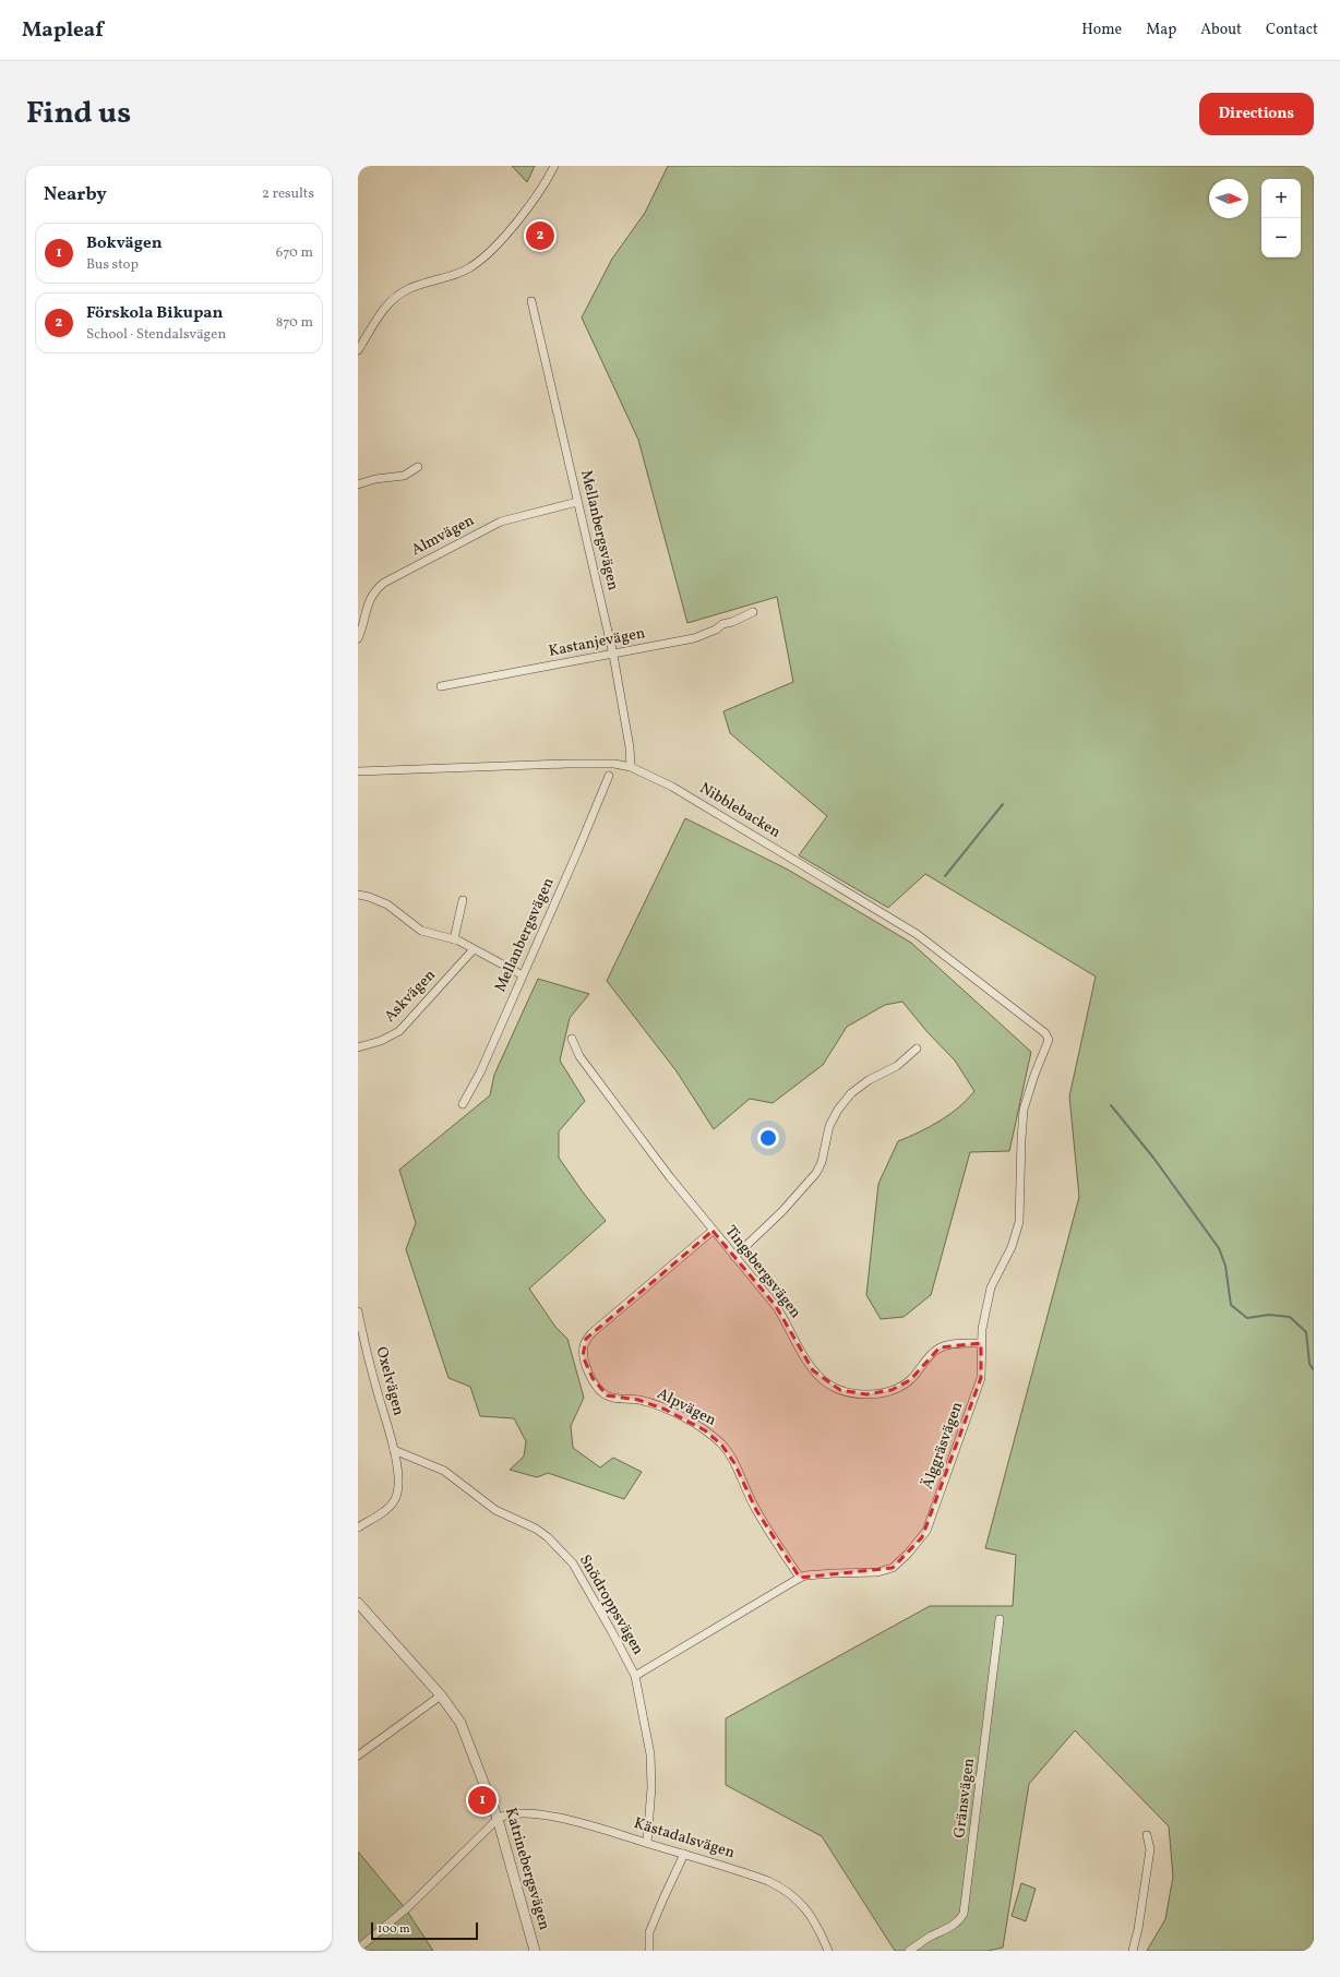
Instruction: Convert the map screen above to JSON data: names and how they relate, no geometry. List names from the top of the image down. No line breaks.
{"streets":{"street":["Mellanbergsvägen","Almvägen","Kastanjevägen","Nibblebacken","Askvägen","Tingsbergsvägen","Oxelvägen","Alpvägen","Älggräsvägen","Snödroppsvägen","Gränsvägen","Kästadalsvägen","Katrinebergsvägen"]},"crossings":[["Mellanbergsvägen","Almvägen"],["Mellanbergsvägen","Kastanjevägen"],["Mellanbergsvägen","Nibblebacken"],["Nibblebacken","Älggräsvägen"],["Tingsbergsvägen","Alpvägen"],["Tingsbergsvägen","Älggräsvägen"],["Oxelvägen","Snödroppsvägen"],["Alpvägen","Älggräsvägen"],["Älggräsvägen","Snödroppsvägen"],["Snödroppsvägen","Kästadalsvägen"],["Kästadalsvägen","Katrinebergsvägen"]],"scale_bar":"100 m","north":"right","page":{"header":"Mapleaf","nav":["Home","Map","About","Contact"],"title":"Find us","buttons":"Directions","heading":["Nearby","2 results"],"map_buttons":["+","−"],"pins":["2","1"],"list":[{"mark":"1","name":"Bokvägen","note":"Bus stop","value":"670 m"},{"mark":"2","name":"Förskola Bikupan","note":"School · Stendalsvägen","value":"870 m"}],"scale":"100 m"}}
